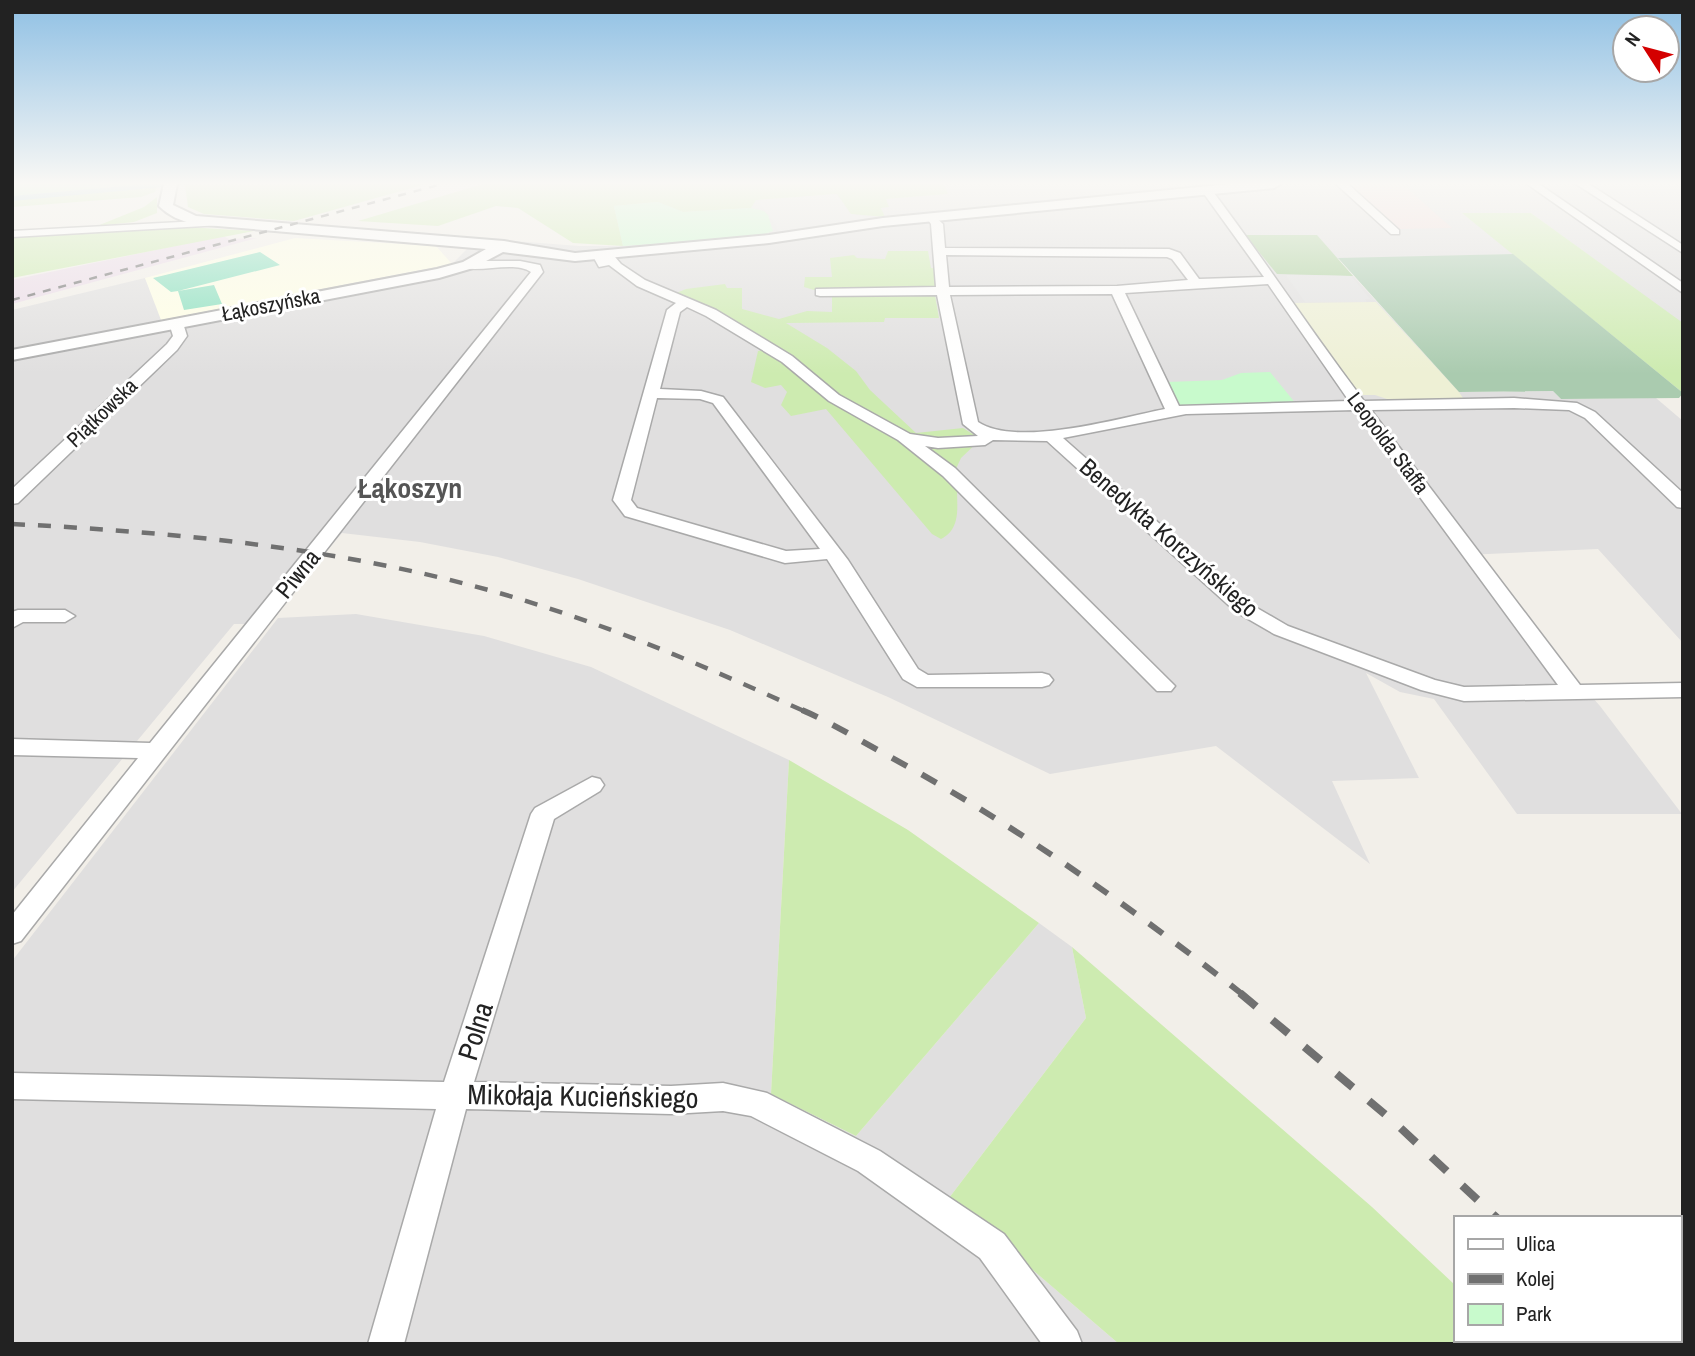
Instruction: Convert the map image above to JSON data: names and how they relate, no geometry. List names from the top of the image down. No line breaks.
{"streets":{"street":["Łąkoszyńska","Piątkowska","Leopolda Staffa","Benedykta Korczyńskiego","Piwna","Polna","Mikołaja Kucieńskiego"]},"crossings":[["Łąkoszyńska","Piątkowska"],["Łąkoszyńska","Piwna"],["Leopolda Staffa","Benedykta Korczyńskiego"],["Polna","Mikołaja Kucieńskiego"]],"districts":["Łąkoszyn"],"legend":["Ulica","Kolej","Park"],"north":"top left"}
